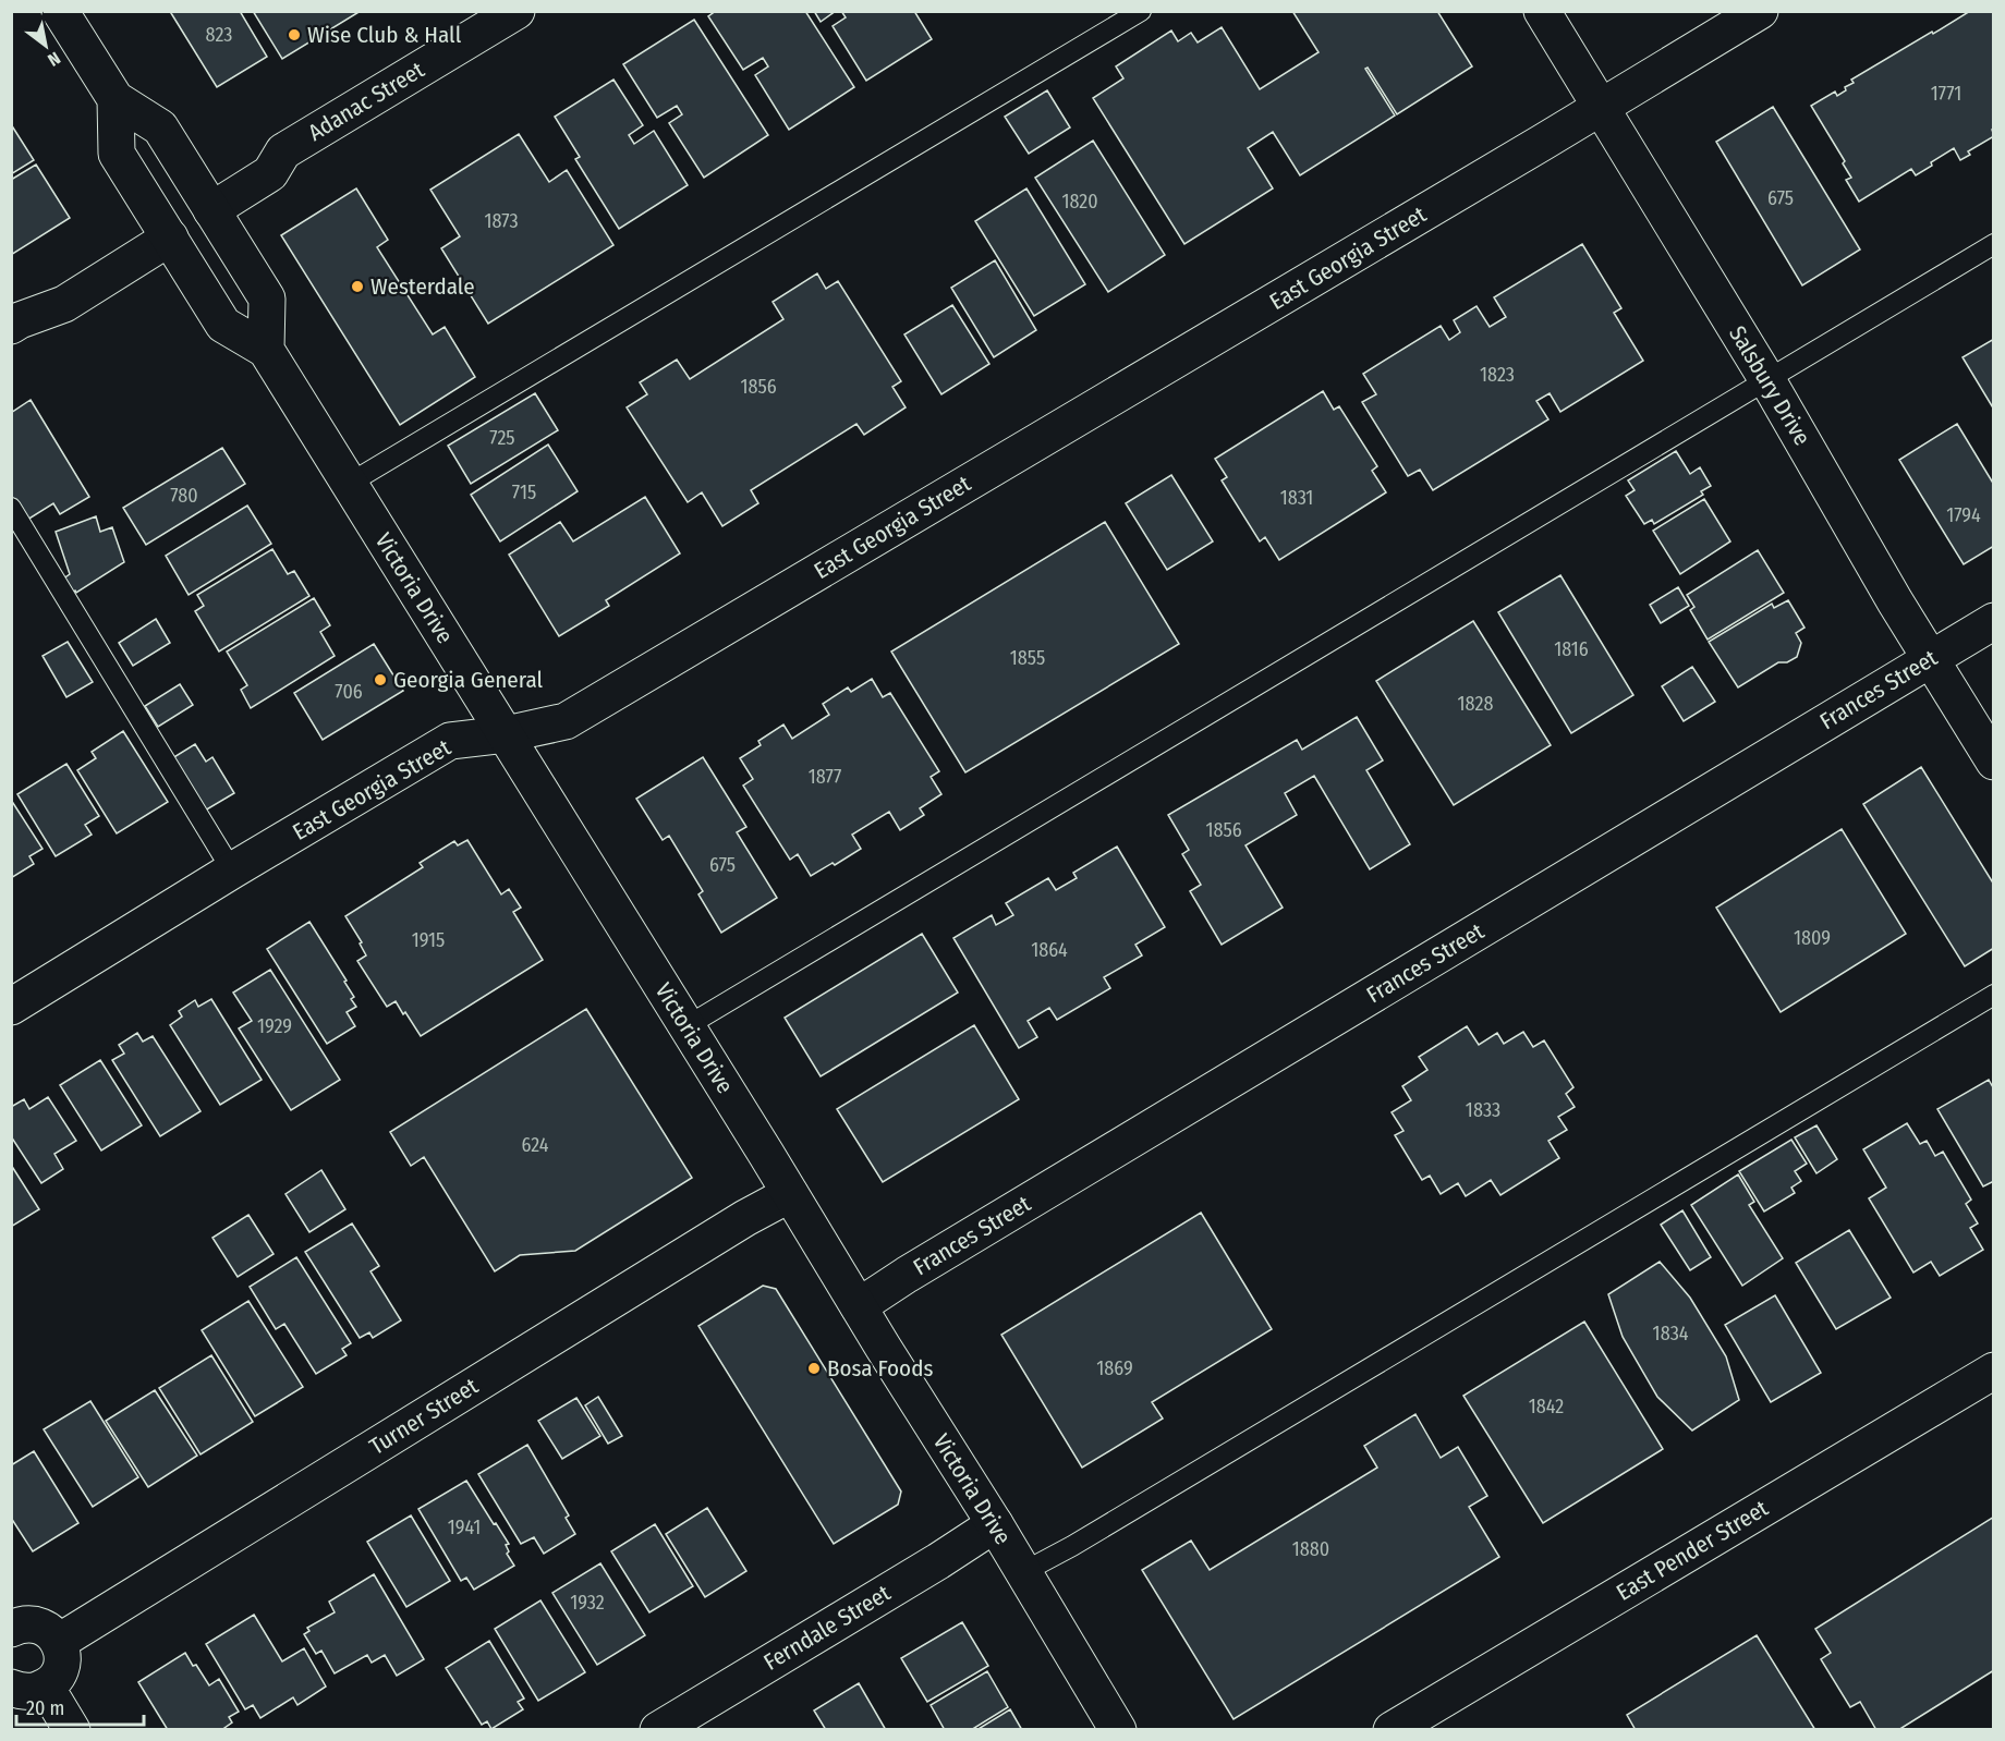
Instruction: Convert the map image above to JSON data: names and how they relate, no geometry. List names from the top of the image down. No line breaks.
{"streets":{"street":["Adanac Street","East Georgia Street","Salsbury Drive","Victoria Drive","Frances Street","Turner Street","East Pender Street","Ferndale Street"]},"crossings":[["Adanac Street","Victoria Drive"],["East Georgia Street","Salsbury Drive"],["East Georgia Street","Victoria Drive"],["Salsbury Drive","Frances Street"],["Victoria Drive","Frances Street"],["Victoria Drive","Turner Street"],["Victoria Drive","Ferndale Street"]],"places":["Wise Club & Hall","Westerdale","Georgia General","Bosa Foods"],"house_numbers":["823","1771","675","1820","1873","1823","1856","725","715","780","1831","1794","1816","1855","706","1828","1877","1856","675","1809","1915","1864","1929","1833","624","1834","1869","1842","1941","1880","1932"],"scale_bar":"20 m","north":"bottom right"}
